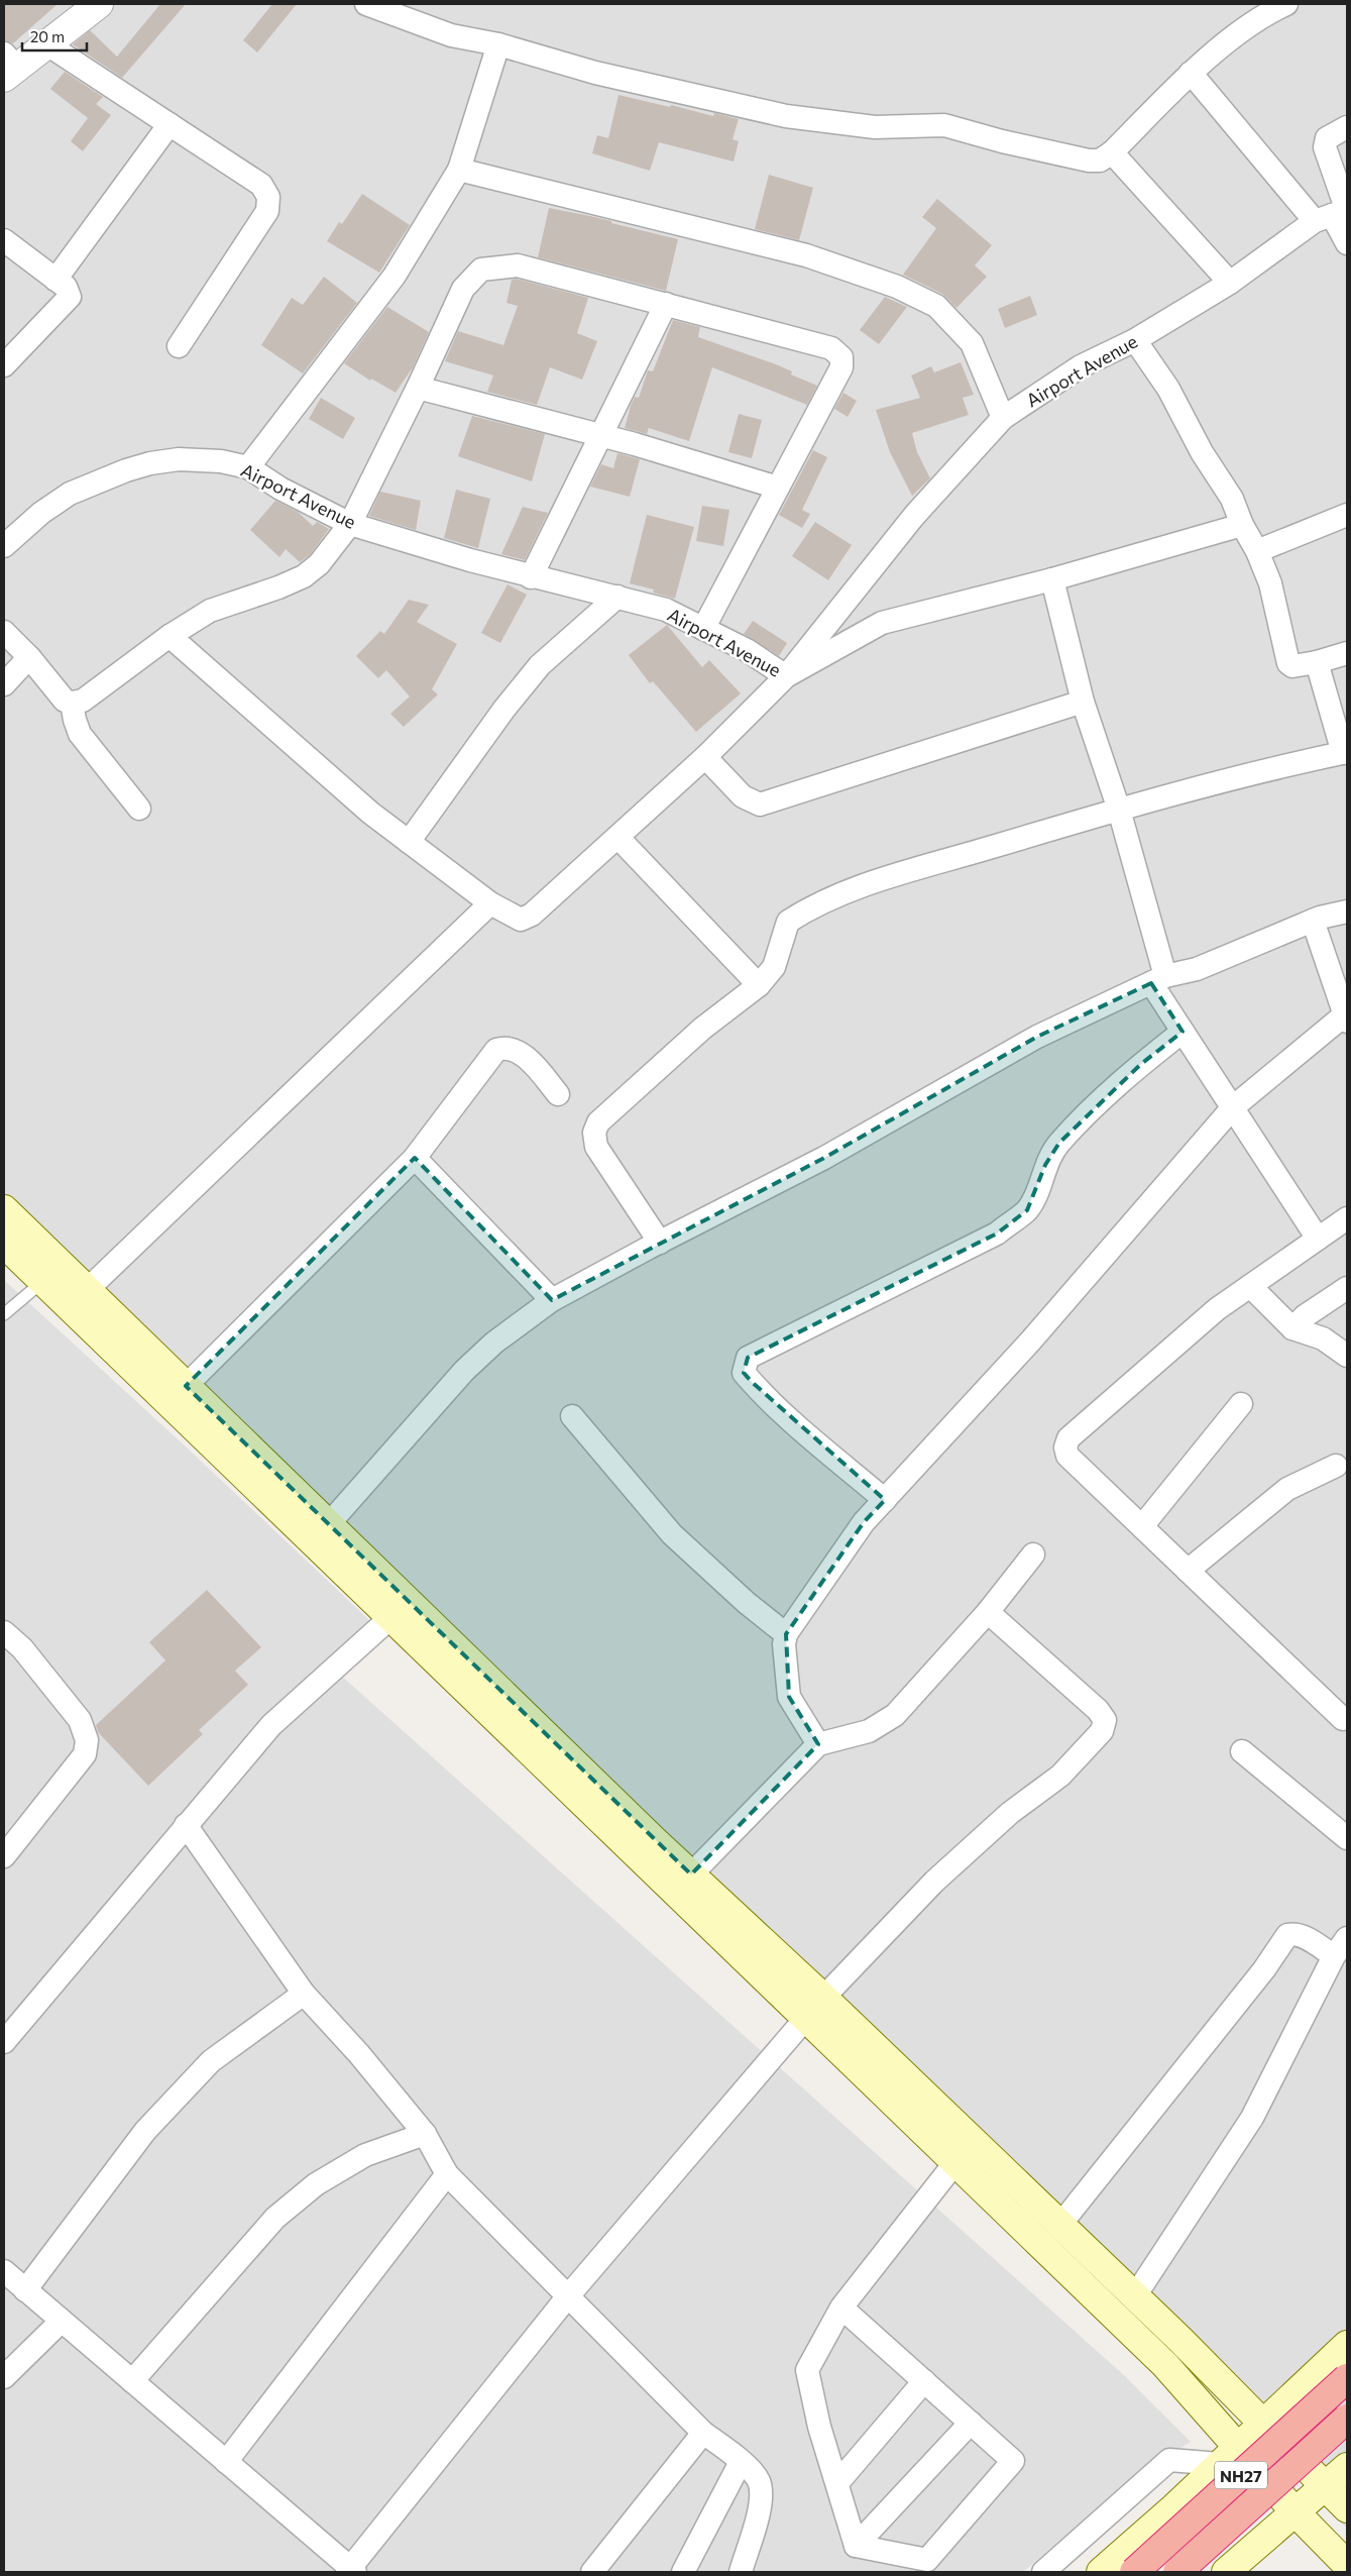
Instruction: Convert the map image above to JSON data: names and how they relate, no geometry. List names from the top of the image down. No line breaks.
{"streets":{"highway":["NH27"],"street":["Airport Avenue"]},"scale_bar":"20 m"}
